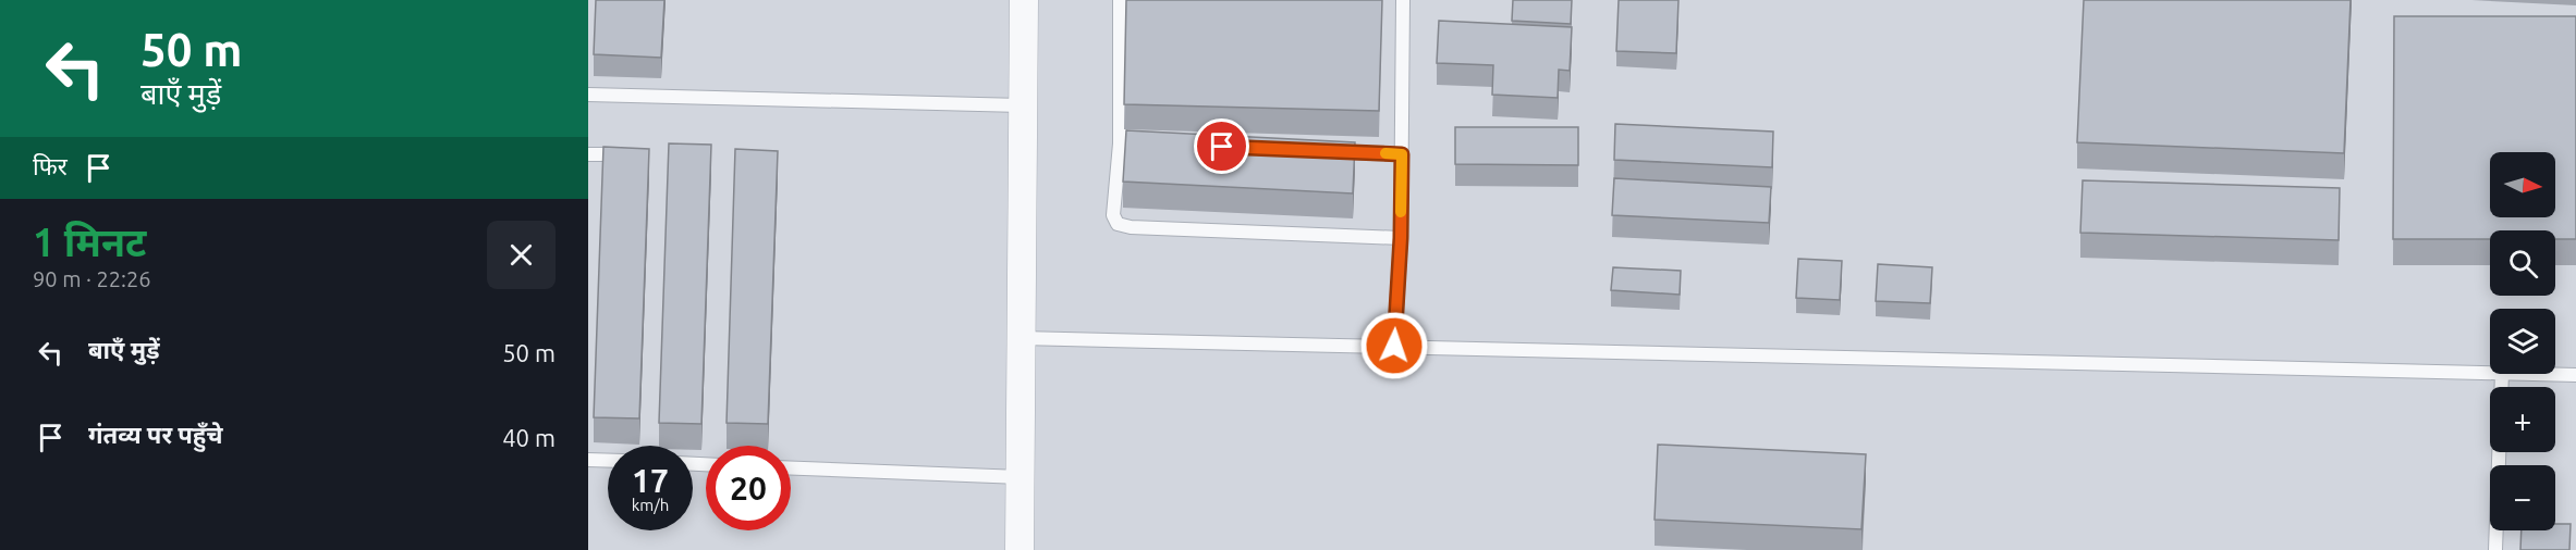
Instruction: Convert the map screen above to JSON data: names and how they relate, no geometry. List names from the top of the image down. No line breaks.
{"north":"right","page":{"turn":["50 m","बाएँ मुड़ें"],"then":"फिर","map_buttons":["+","−"],"heading":["1 मिनट","90 m · 22:26"],"list":[{"name":"बाएँ मुड़ें","value":"50 m"},{"name":"गंतव्य पर पहुँचे","value":"40 m"}],"speed":"17 km/h","limit":"20"}}
